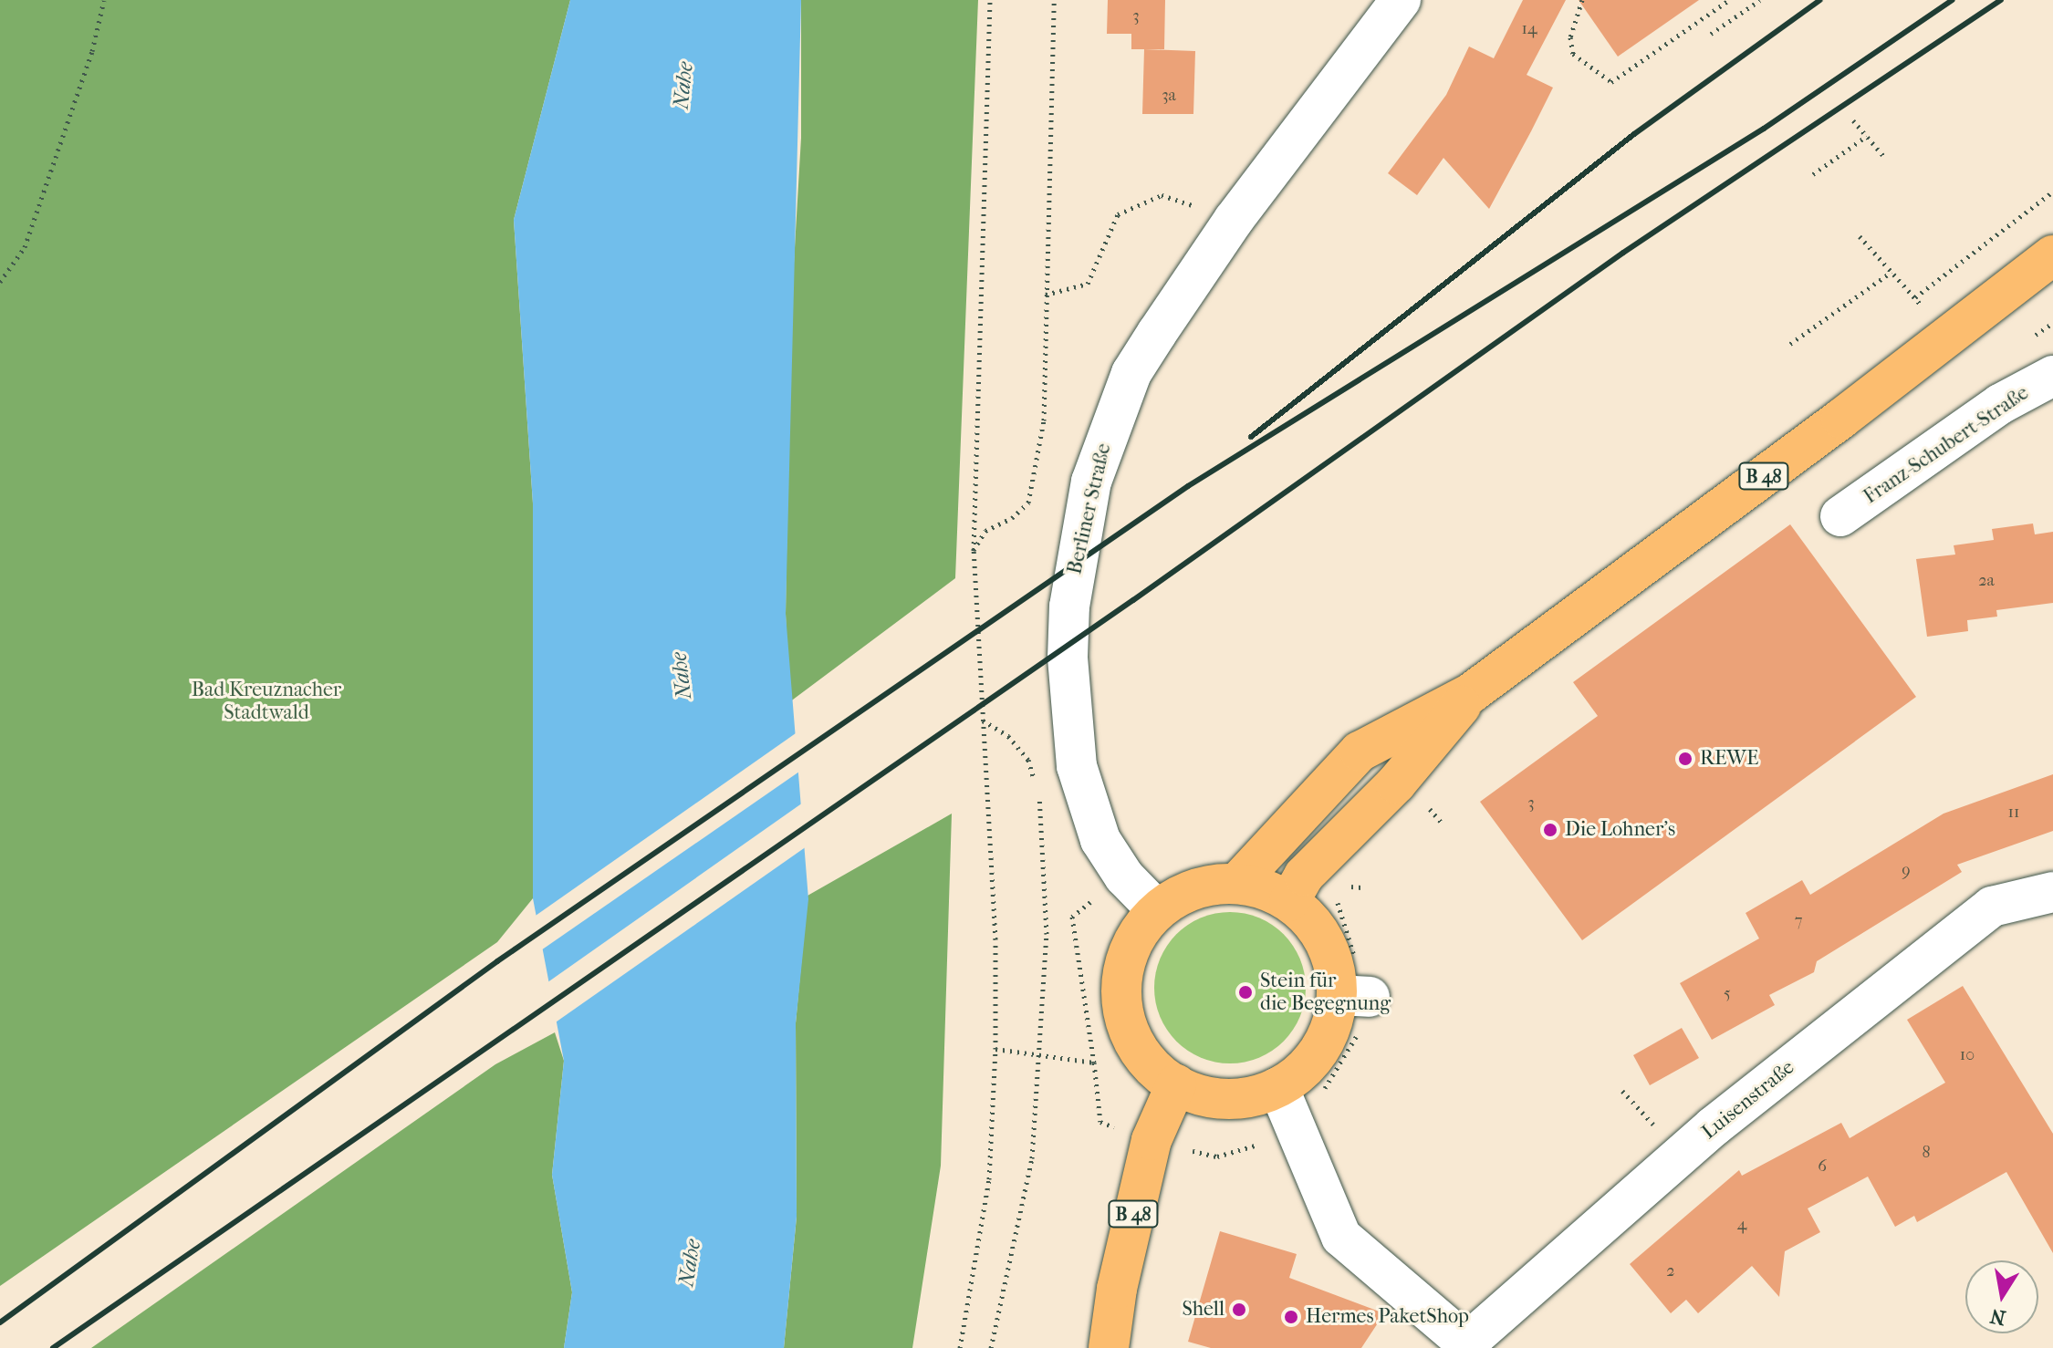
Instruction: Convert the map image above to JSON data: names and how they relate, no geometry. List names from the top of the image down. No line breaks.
{"streets":{"main road":["B 48"],"street":["Franz-Schubert-Straße","Berliner Straße","Luisenstraße"]},"crossings":[["B 48","Berliner Straße"]],"water":["Nahe"],"parks":["Bad Kreuznacher Stadtwald"],"places":["REWE","Die Lohner's","Stein für die Begegnung","Shell","Hermes PaketShop"],"house_numbers":["3","14","3a","2a","3","11","9","7","5","10","8","6","4","2"],"north":"bottom"}
